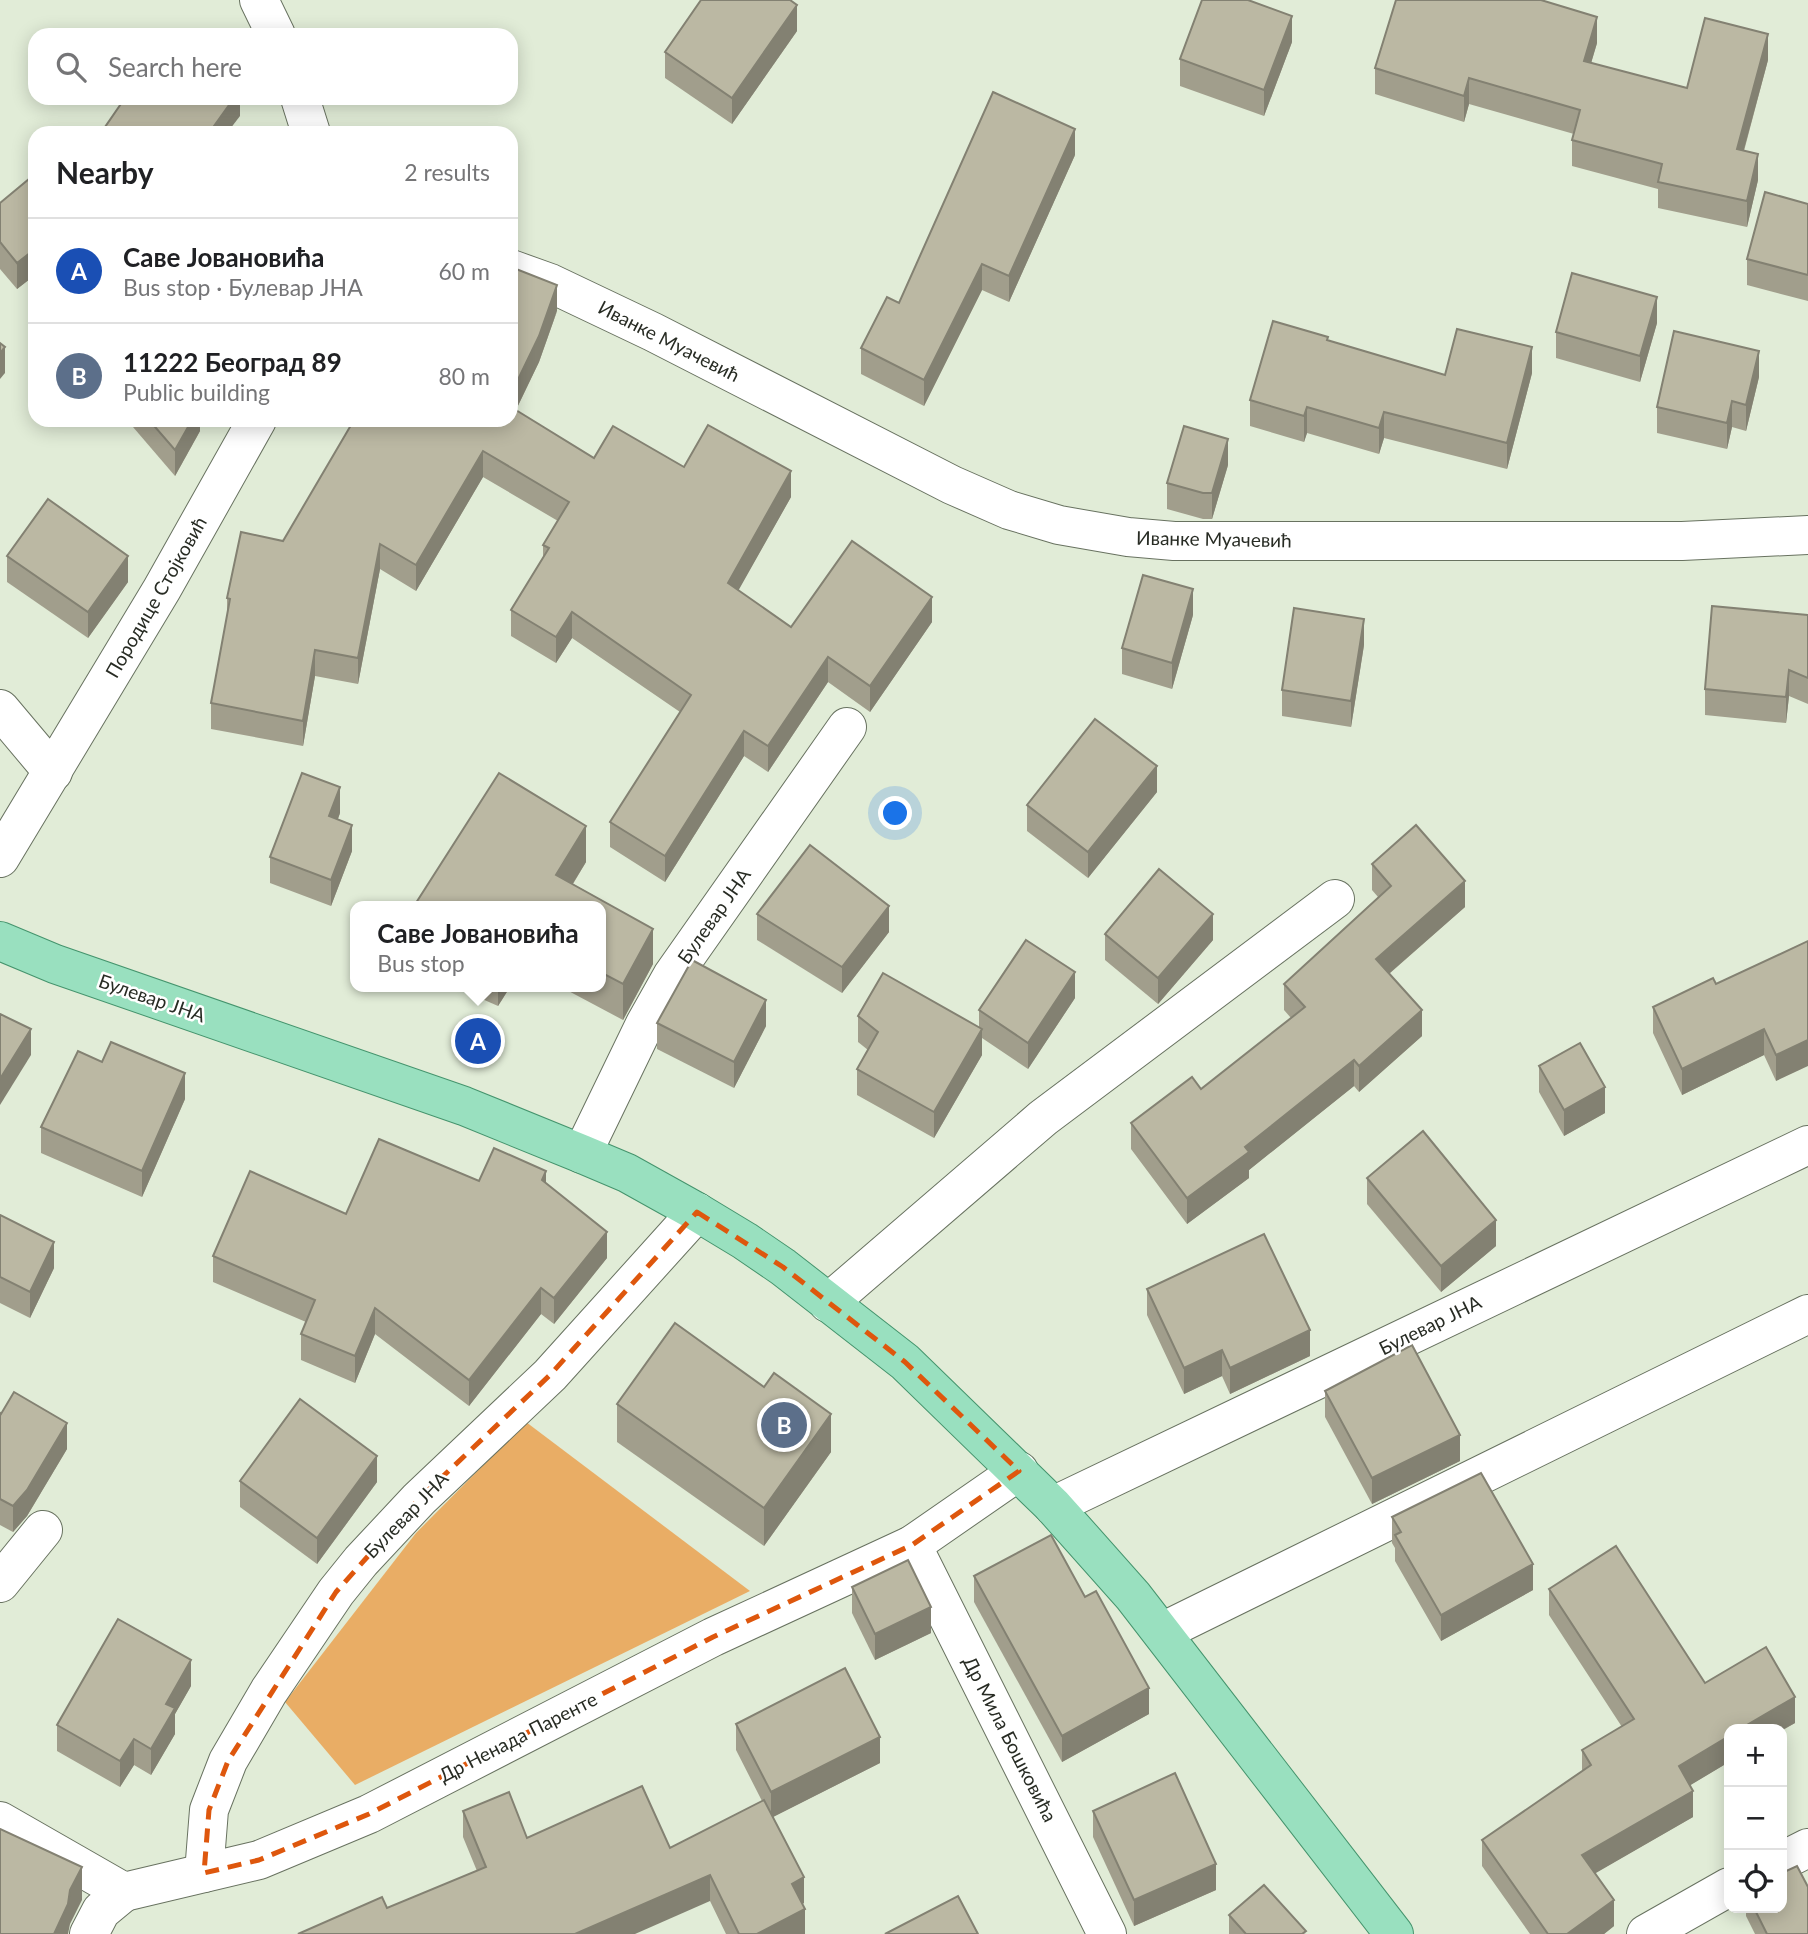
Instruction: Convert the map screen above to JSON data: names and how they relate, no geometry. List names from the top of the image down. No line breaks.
{"streets":{"main road":["Булевар ЈНА"],"street":["Иванке Муачевић","Породице Стојковић","Др Ненада Паренте","Др Мила Бошковића"]},"crossings":[["Булевар ЈНА","Др Ненада Паренте"],["Др Ненада Паренте","Др Мила Бошковића"]],"page":{"search":"Search here","heading":["Nearby","2 results"],"list":[{"mark":"A","name":"Саве Јовановића","note":"Bus stop · Булевар ЈНА","value":"60 m"},{"mark":"B","name":"11222 Београд 89","note":"Public building","value":"80 m"}],"popup":["Саве Јовановића","Bus stop"],"pins":["A","B"],"map_buttons":["+","−"]}}
